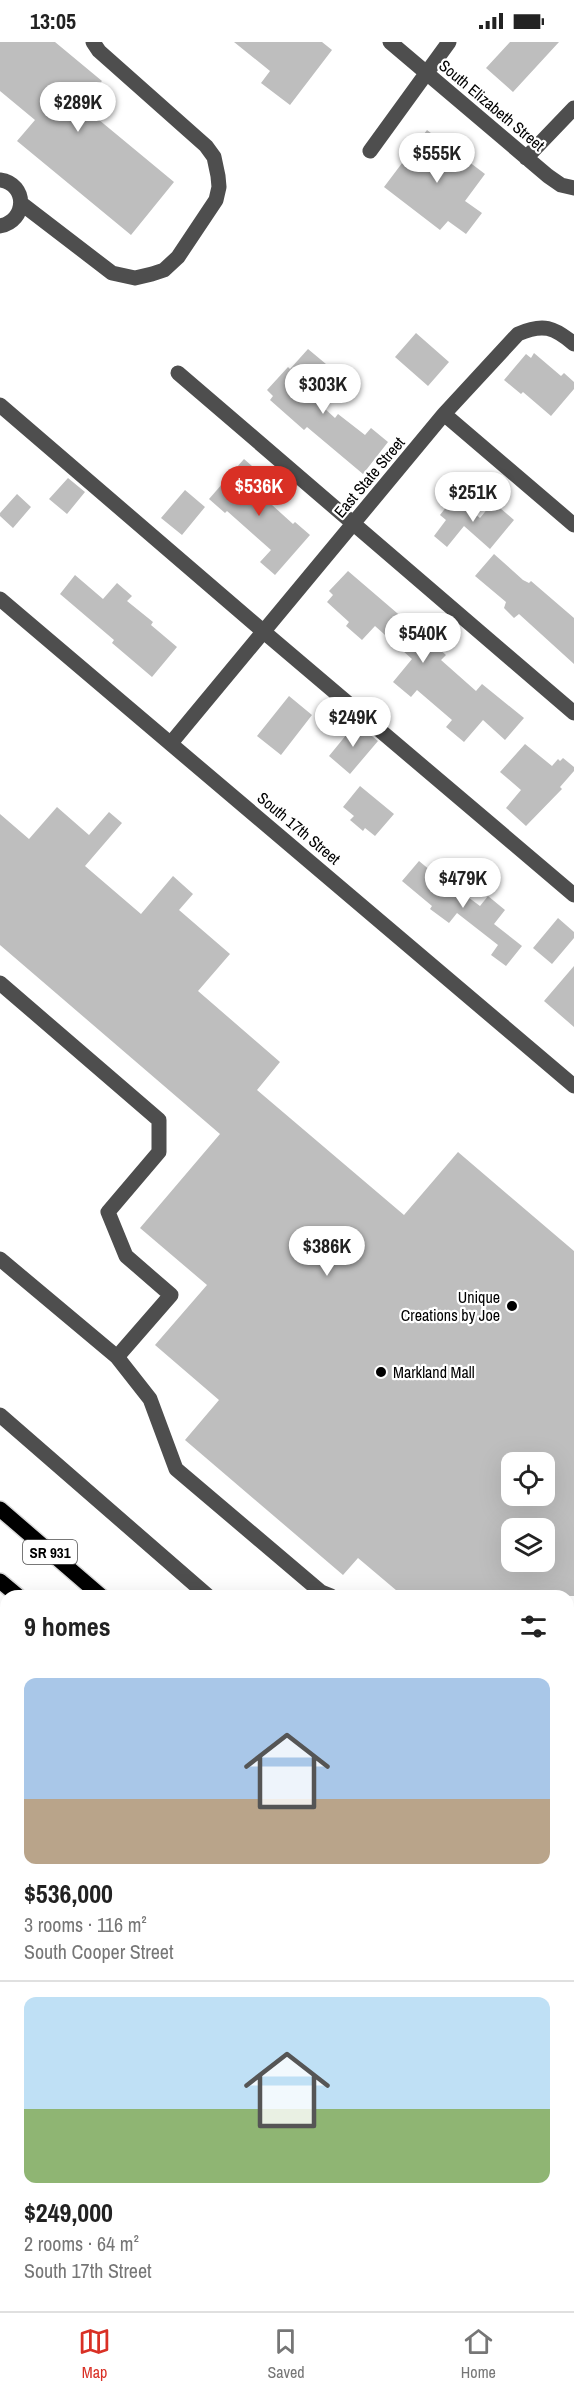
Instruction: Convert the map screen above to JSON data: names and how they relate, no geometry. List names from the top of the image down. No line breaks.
{"streets":{"main road":["SR 931"],"street":["South Elizabeth Street","East State Street","South 17th Street"]},"crossings":[["East State Street","South 17th Street"]],"places":["Unique Creations by Joe","Markland Mall"],"page":{"status":"13:05","price":["$289K","$555K","$303K","$536K","$251K","$540K","$249K","$479K","$386K"],"heading":"9 homes","list":[{"name":"$536,000","note":"3 rooms · 116 m² · South Cooper Street"},{"name":"$249,000","note":"2 rooms · 64 m² · South 17th Street"}],"tabs":["Map","Saved","Home"]}}
